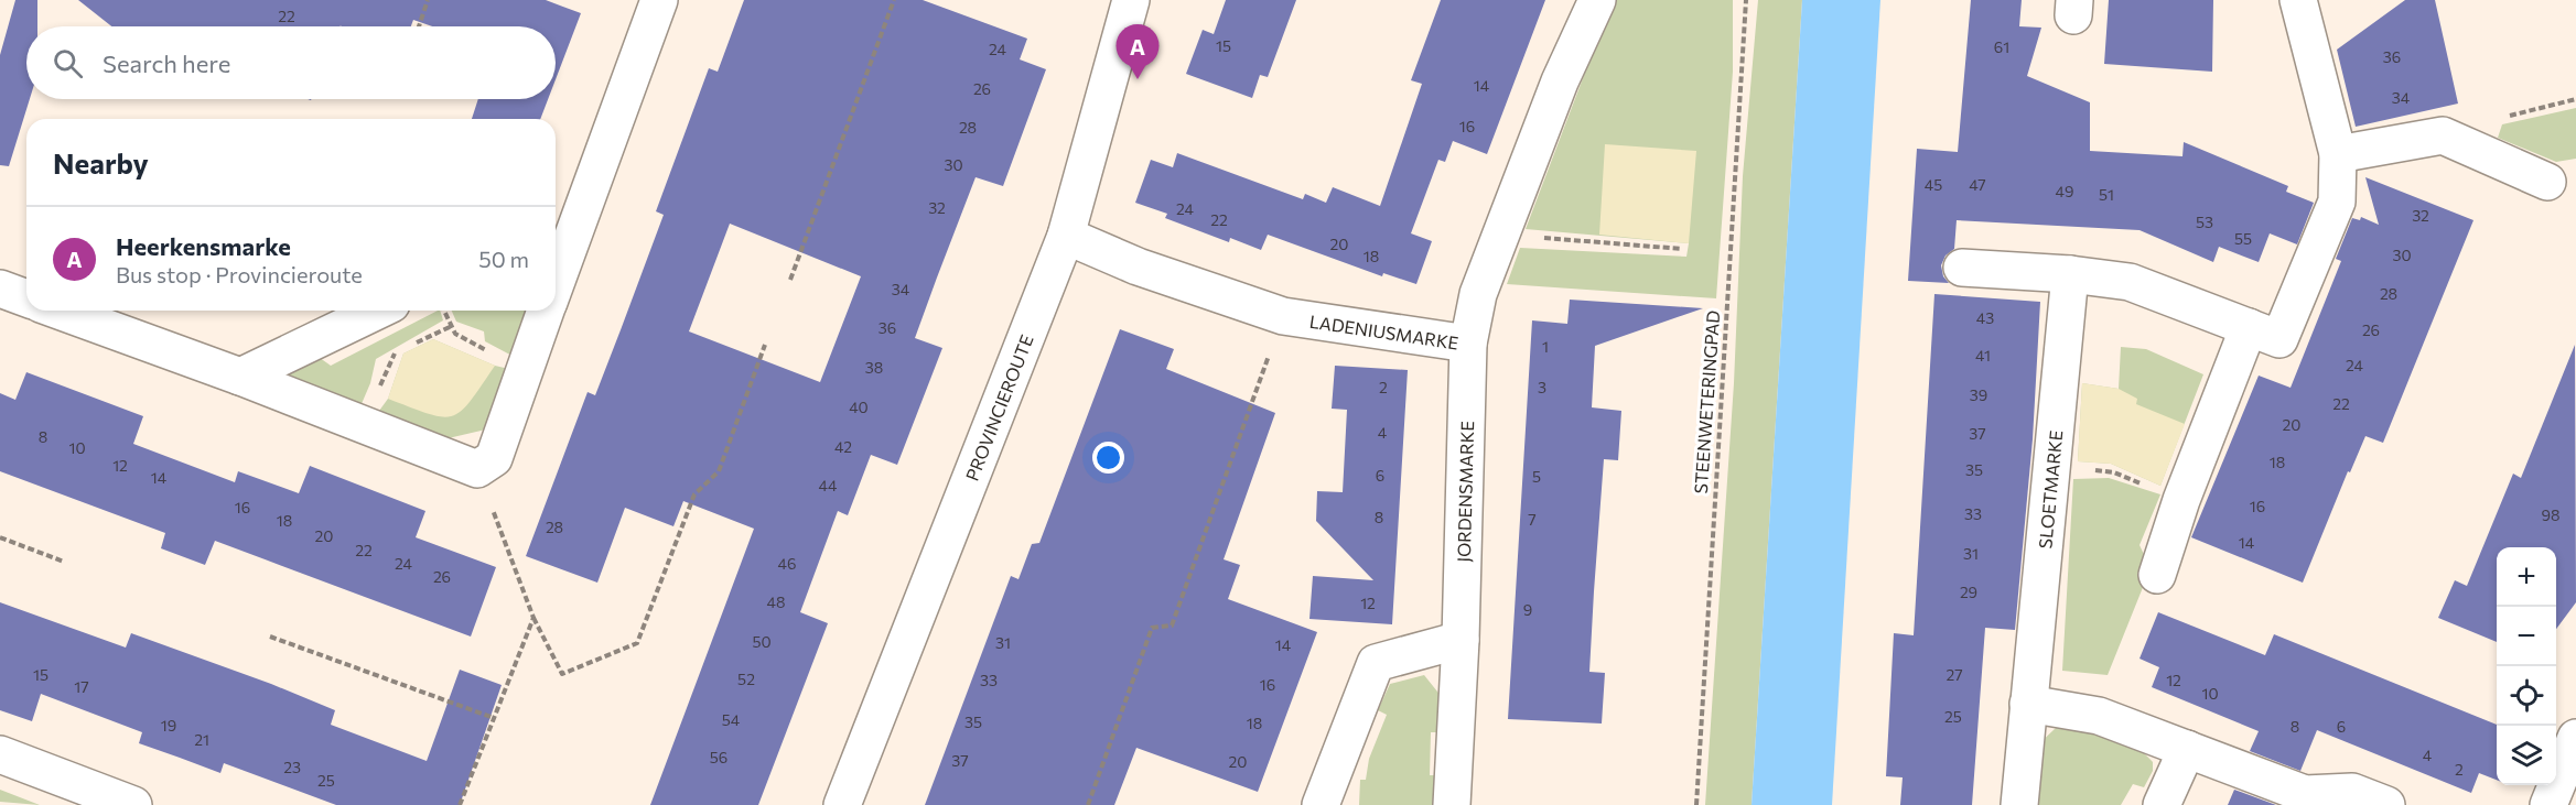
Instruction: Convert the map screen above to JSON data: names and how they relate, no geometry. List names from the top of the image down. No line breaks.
{"streets":{"street":["LADENIUSMARKE","PROVINCIEROUTE","SLOETMARKE","JORDENSMARKE"],"path":["STEENWETERINGPAD"]},"crossings":[["LADENIUSMARKE","PROVINCIEROUTE"],["LADENIUSMARKE","JORDENSMARKE"]],"house_numbers":["22","15","61","24","36","14","26","34","16","28","30","45","47","49","51","32","24","32","22","53","55","20","30","18","34","28","43","36","26","1","41","24","38","2","3","39","22","40","20","4","37","8","42","10","18","12","35","6","5","14","44","16","16","33","98","8","7","18","28","20","14","22","31","24","46","26","29","48","12","9","50","31","14","15","27","52","33","12","16","17","10","25","54","35","18","19","8","6","21","4","56","37","20","23","2","25"],"page":{"pins":"A","search":"Search here","heading":"Nearby","list":[{"mark":"A","name":"Heerkensmarke","note":"Bus stop · Provincieroute","value":"50 m"}],"map_buttons":["+","−"]}}
